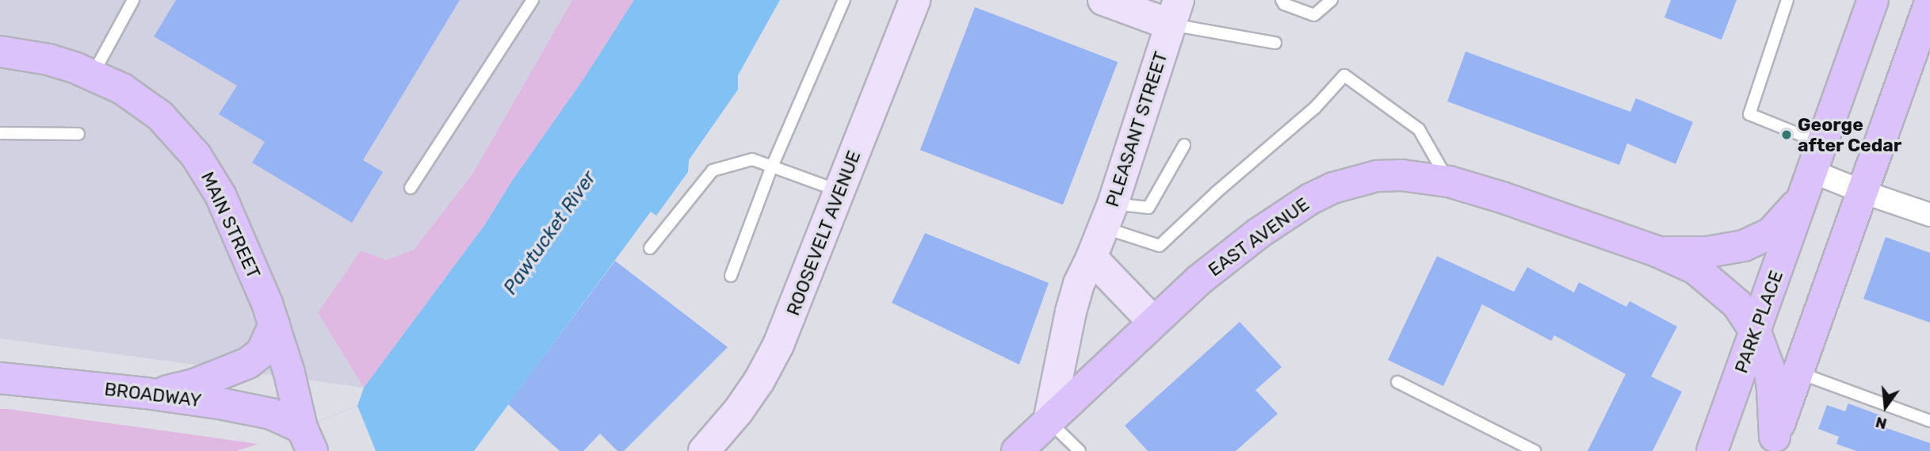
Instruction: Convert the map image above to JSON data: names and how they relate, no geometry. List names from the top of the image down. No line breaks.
{"streets":{"main road":["PLEASANT STREET","MAIN STREET","ROOSEVELT AVENUE","EAST AVENUE","PARK PLACE","BROADWAY"]},"crossings":[["PLEASANT STREET","EAST AVENUE"],["MAIN STREET","BROADWAY"],["EAST AVENUE","PARK PLACE"]],"water":["Pawtucket River"],"places":["George after Cedar"],"north":"bottom"}
